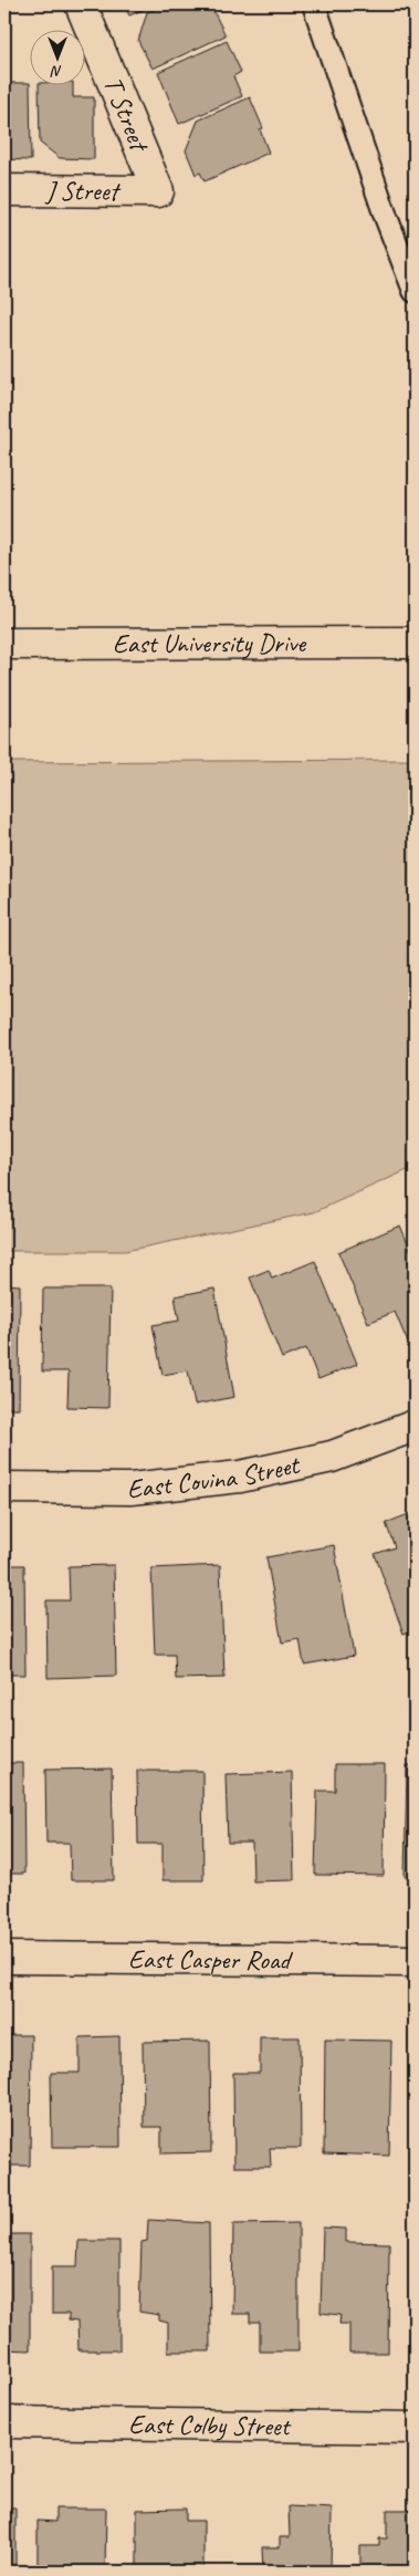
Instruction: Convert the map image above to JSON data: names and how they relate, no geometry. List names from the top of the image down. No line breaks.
{"streets":{"street":["T Street","J Street","East University Drive","East Covina Street","East Casper Road","East Colby Street"]},"crossings":[["T Street","J Street"]],"north":"bottom"}
